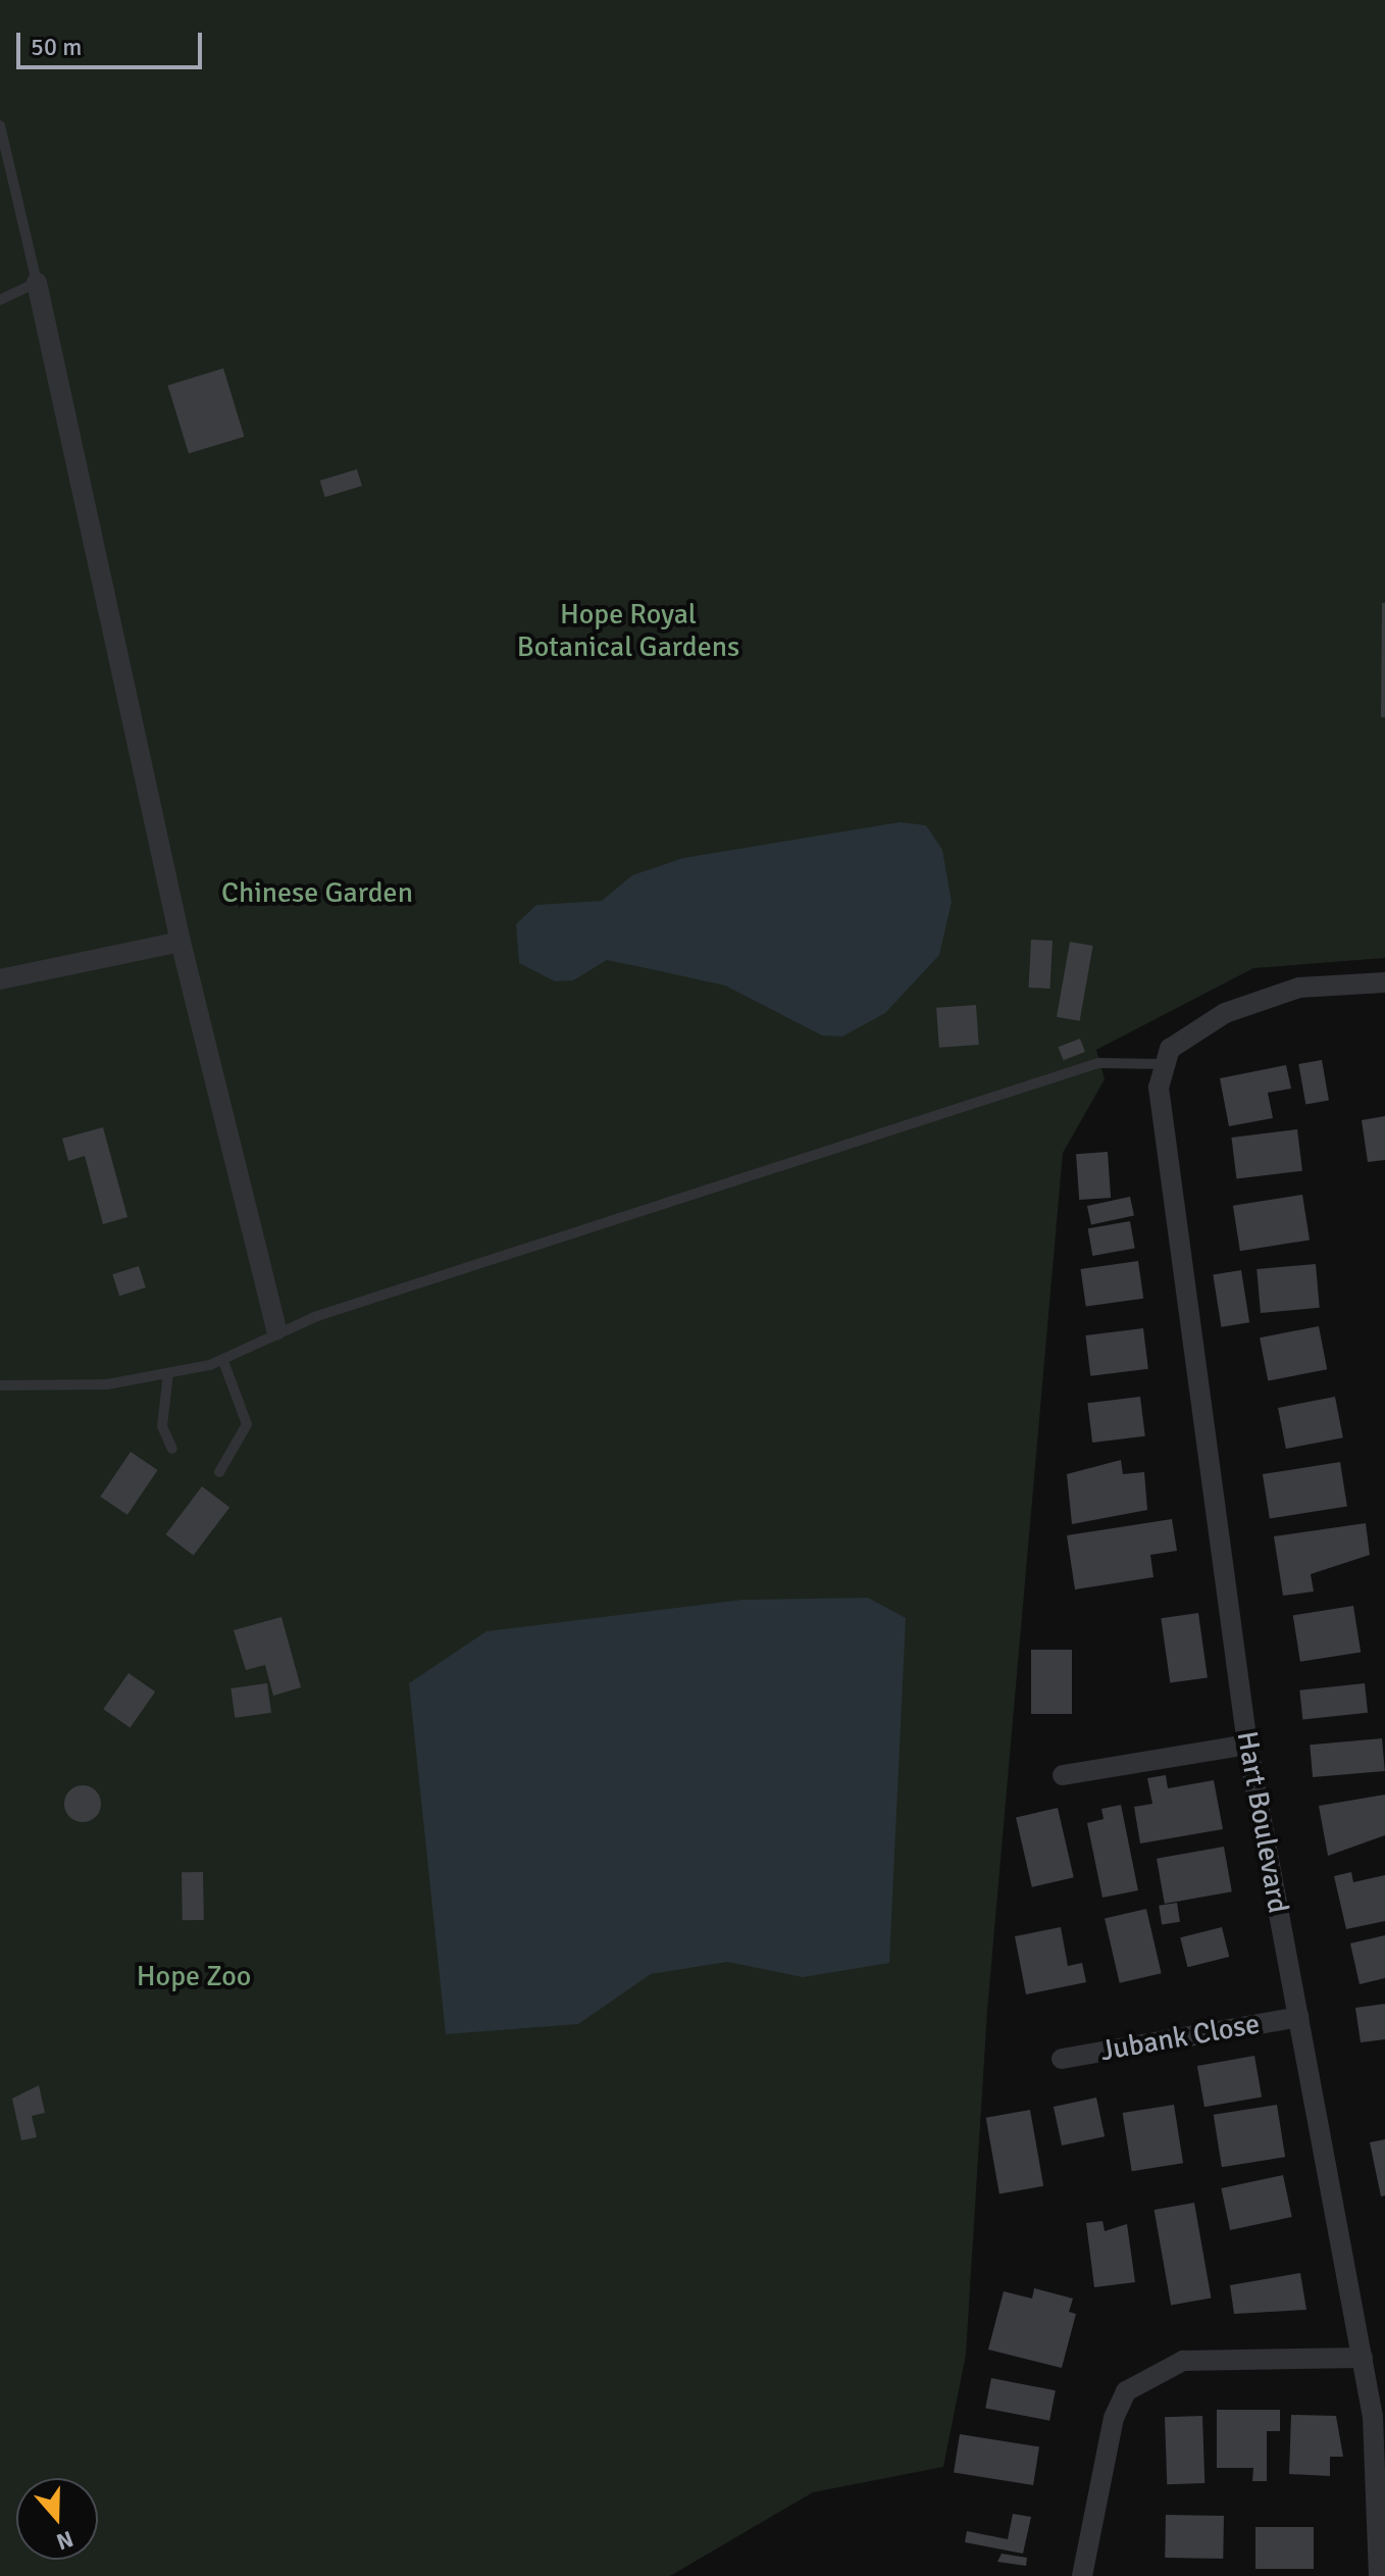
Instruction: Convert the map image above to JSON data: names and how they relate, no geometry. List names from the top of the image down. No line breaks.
{"streets":{"street":["Hart Boulevard","Jubank Close"]},"crossings":[["Hart Boulevard","Jubank Close"]],"parks":["Hope Royal Botanical Gardens","Chinese Garden","Hope Zoo"],"scale_bar":"50 m","north":"bottom"}
